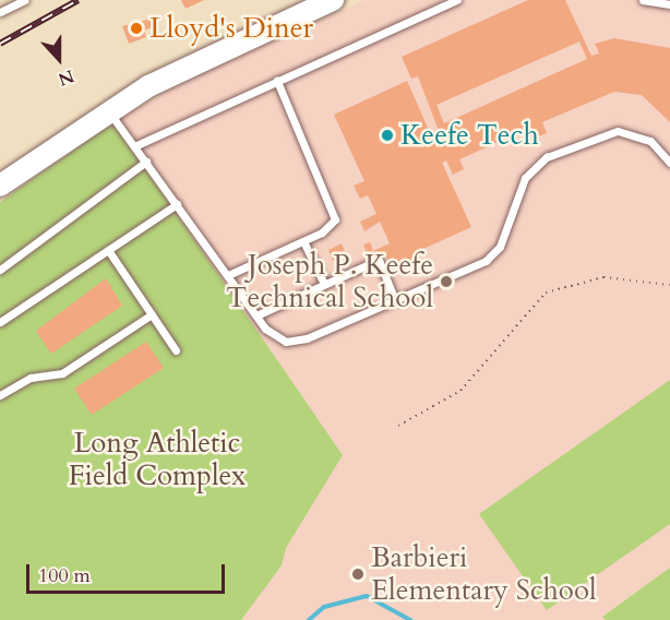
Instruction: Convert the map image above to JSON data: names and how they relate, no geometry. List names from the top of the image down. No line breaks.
{"parks":["Long Athletic Field Complex"],"places":["Lloyd's Diner","Keefe Tech","Joseph P. Keefe Technical School","Barbieri Elementary School"],"scale_bar":"100 m","north":"bottom"}
